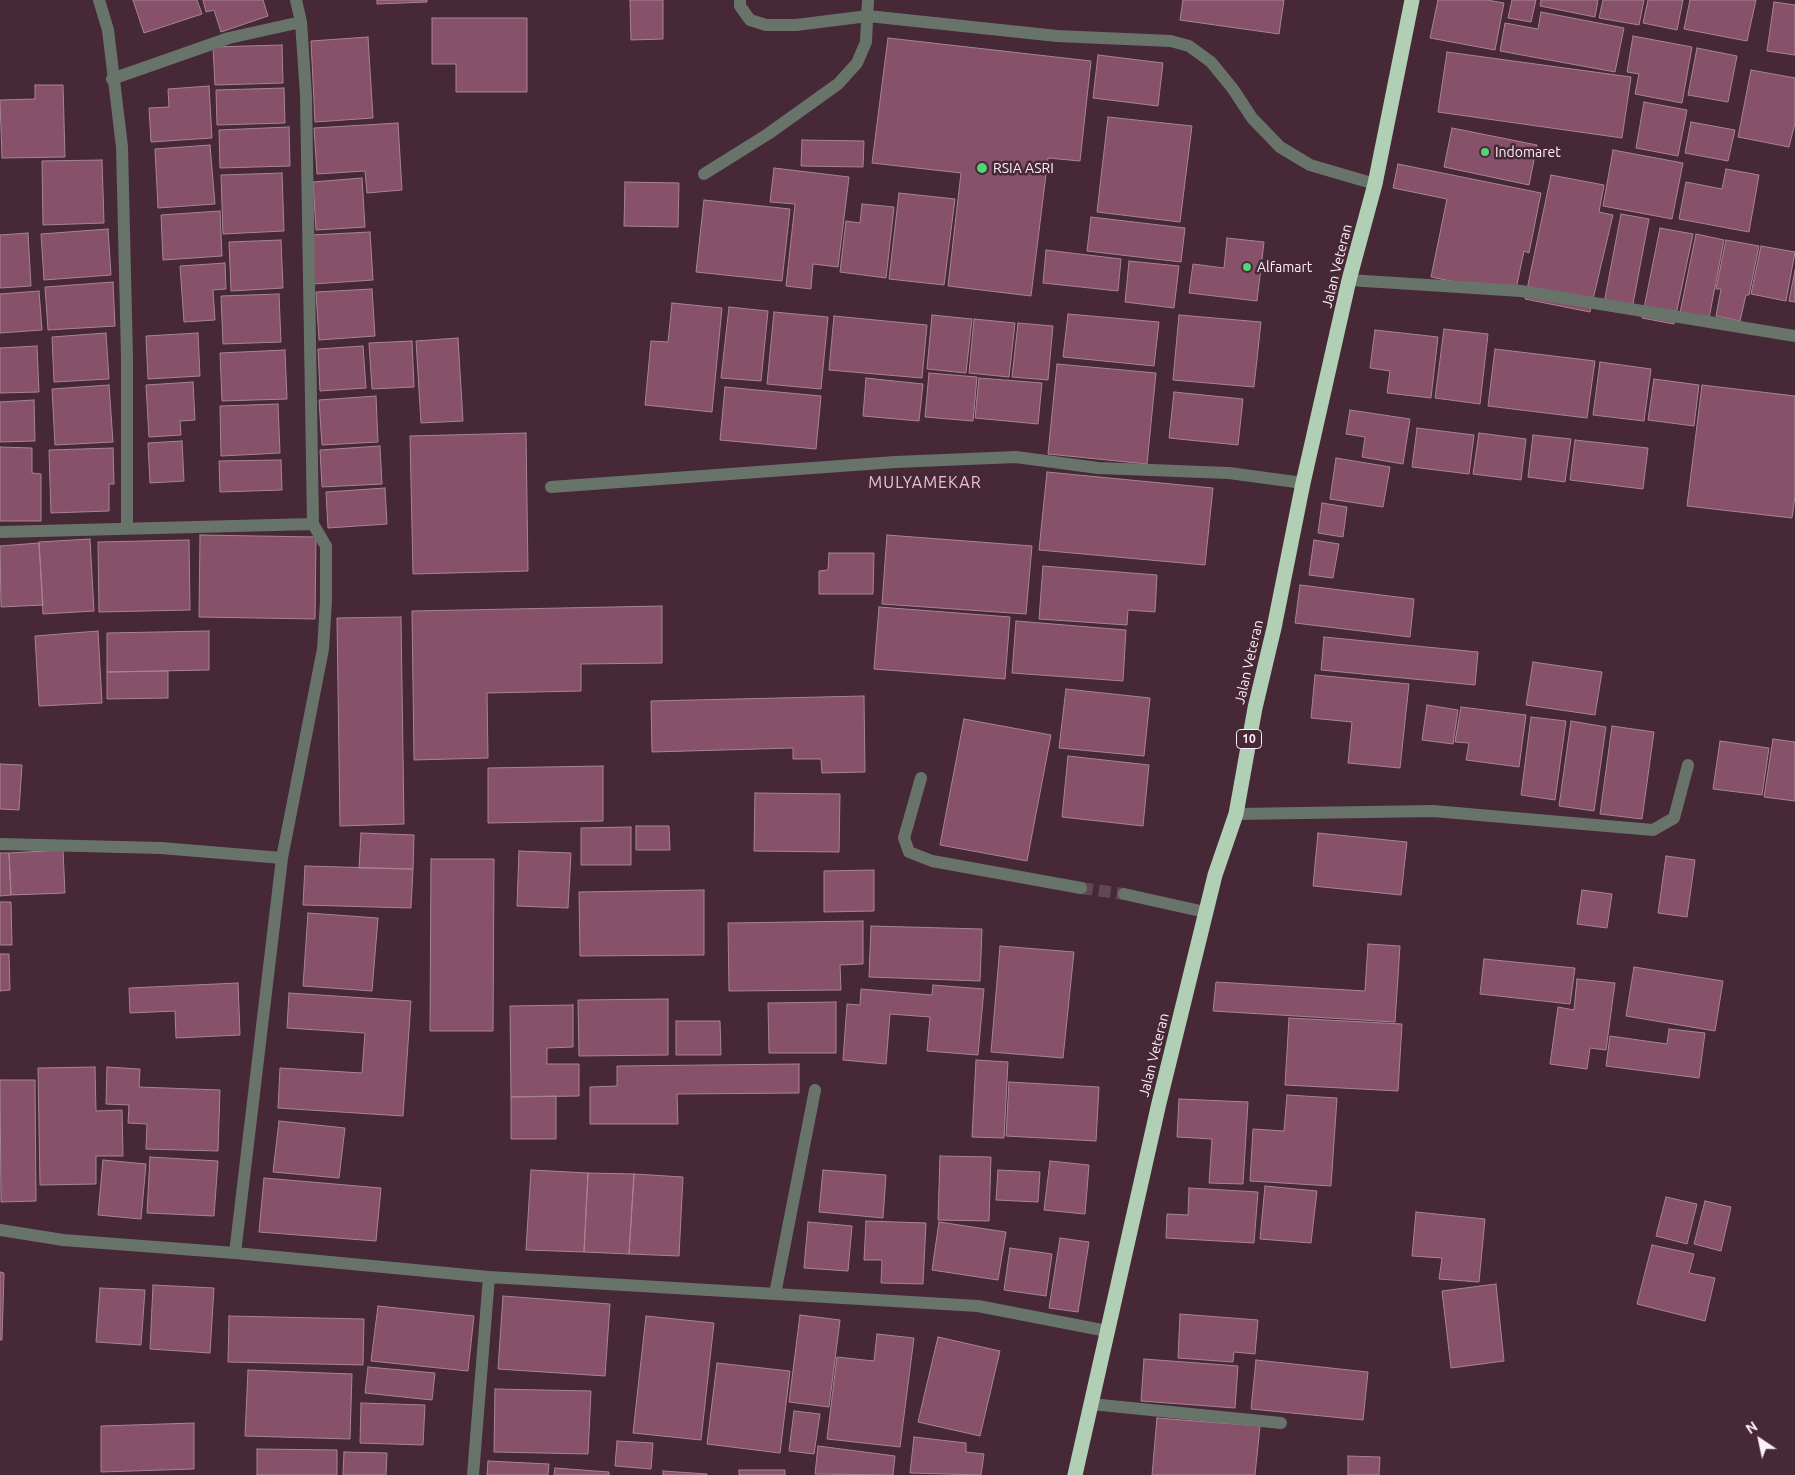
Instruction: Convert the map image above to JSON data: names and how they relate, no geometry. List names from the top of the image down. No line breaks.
{"streets":{"highway":["Jalan Veteran","10"]},"districts":["MULYAMEKAR"],"places":["Indomaret","RSIA ASRI","Alfamart"],"north":"top left"}
